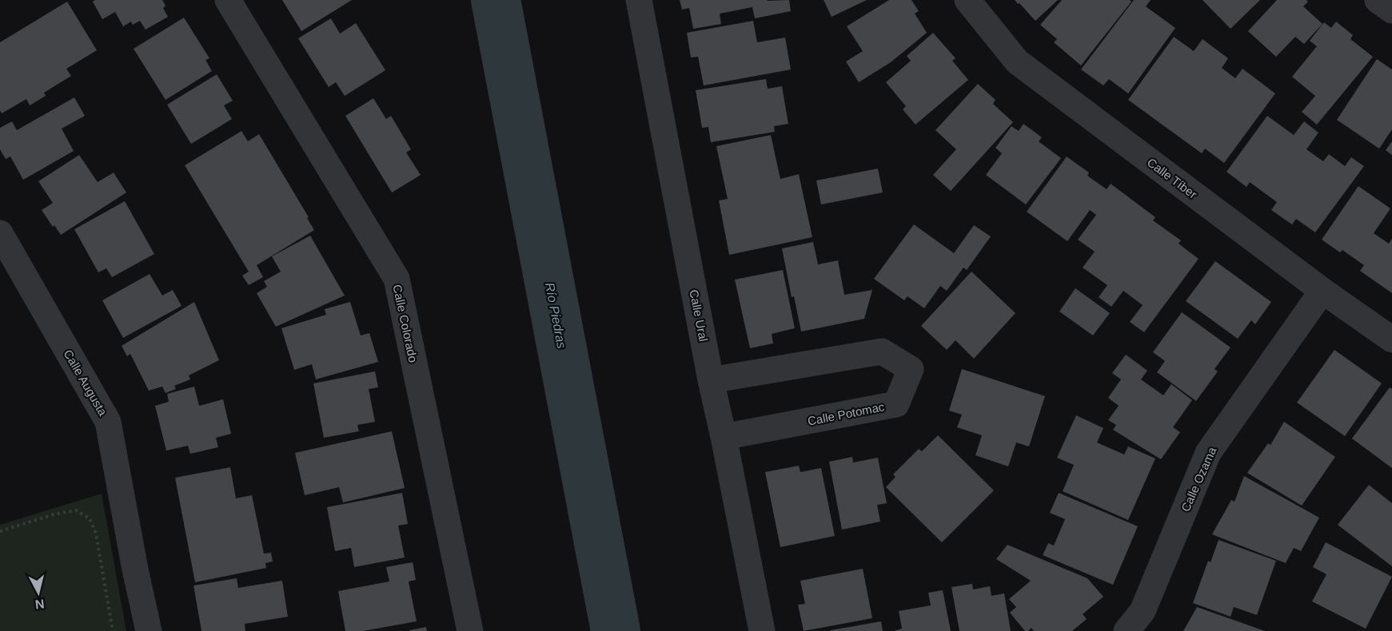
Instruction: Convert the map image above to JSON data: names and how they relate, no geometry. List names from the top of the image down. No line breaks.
{"streets":{"street":["Calle Tíber","Calle Ural","Calle Colorado","Calle Augusta","Calle Potomac","Calle Ozama"]},"crossings":[["Calle Tíber","Calle Ozama"],["Calle Ural","Calle Potomac"]],"water":["Río Piedras"],"north":"bottom"}
